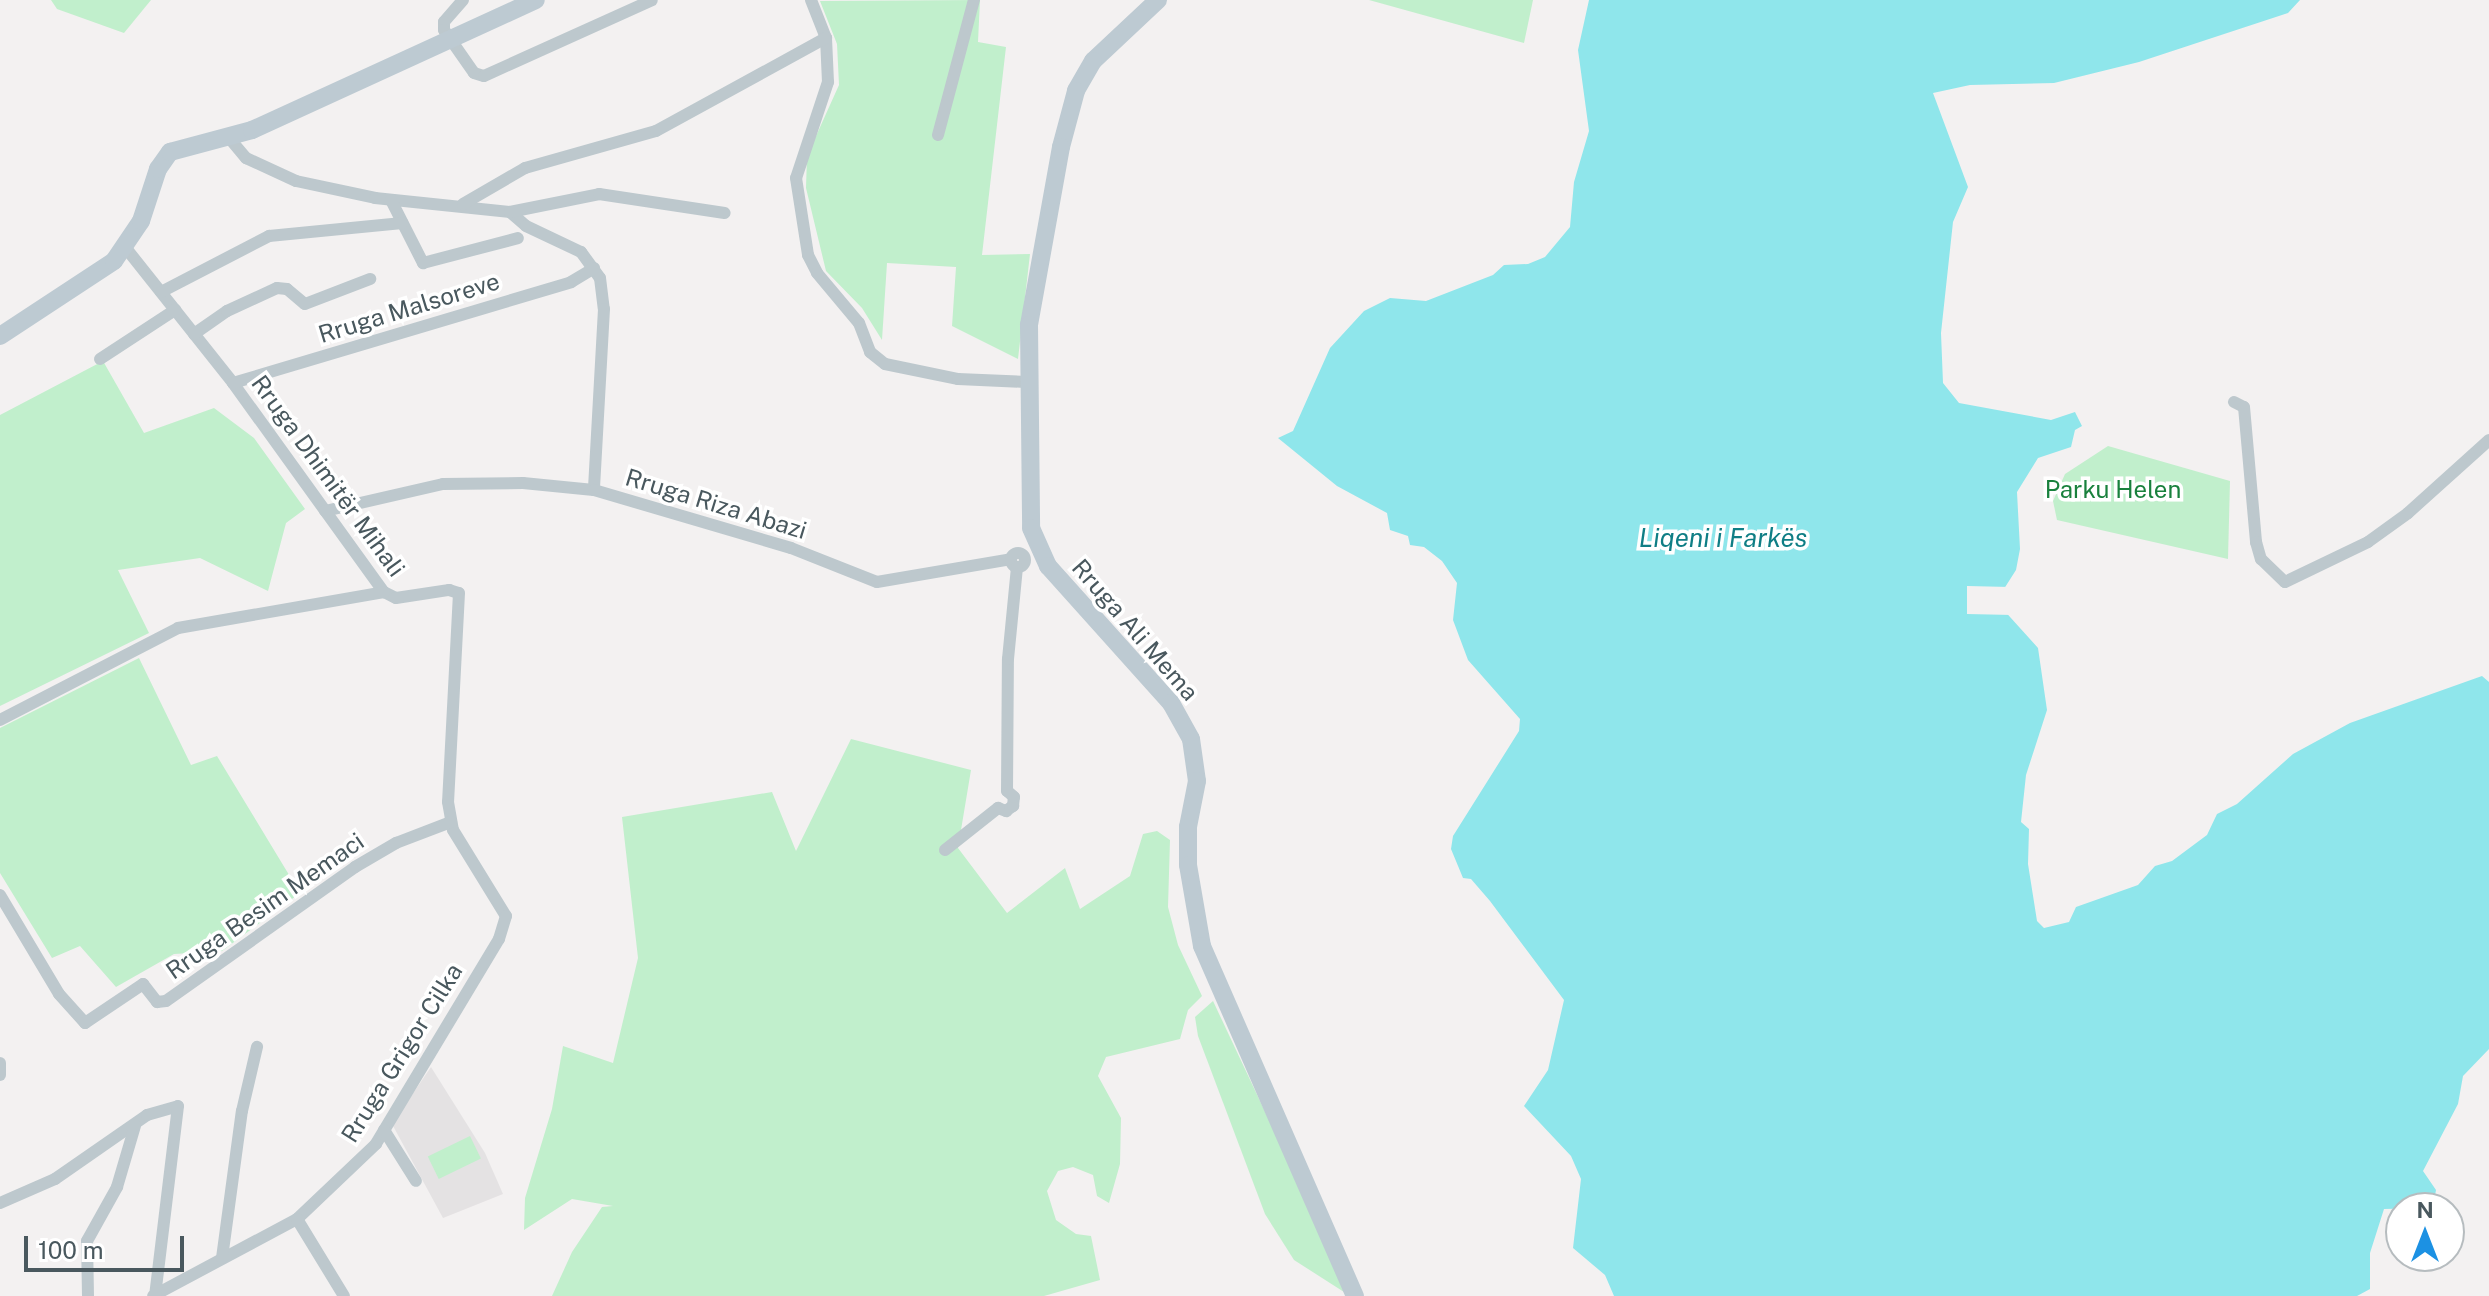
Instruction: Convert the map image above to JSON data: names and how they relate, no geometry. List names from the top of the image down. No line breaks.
{"streets":{"street":["Rruga Malsoreve","Rruga Dhimitër Mihali","Rruga Riza Abazi","Rruga Ali Mema","Rruga Besim Memaci","Rruga Grigor Cilka"]},"crossings":[["Rruga Malsoreve","Rruga Dhimitër Mihali"],["Rruga Malsoreve","Rruga Riza Abazi"],["Rruga Dhimitër Mihali","Rruga Besim Memaci"],["Rruga Dhimitër Mihali","Rruga Grigor Cilka"],["Rruga Riza Abazi","Rruga Ali Mema"]],"water":["Liqeni i Farkës"],"parks":["Parku Helen"],"scale_bar":"100 m","north":"top"}
